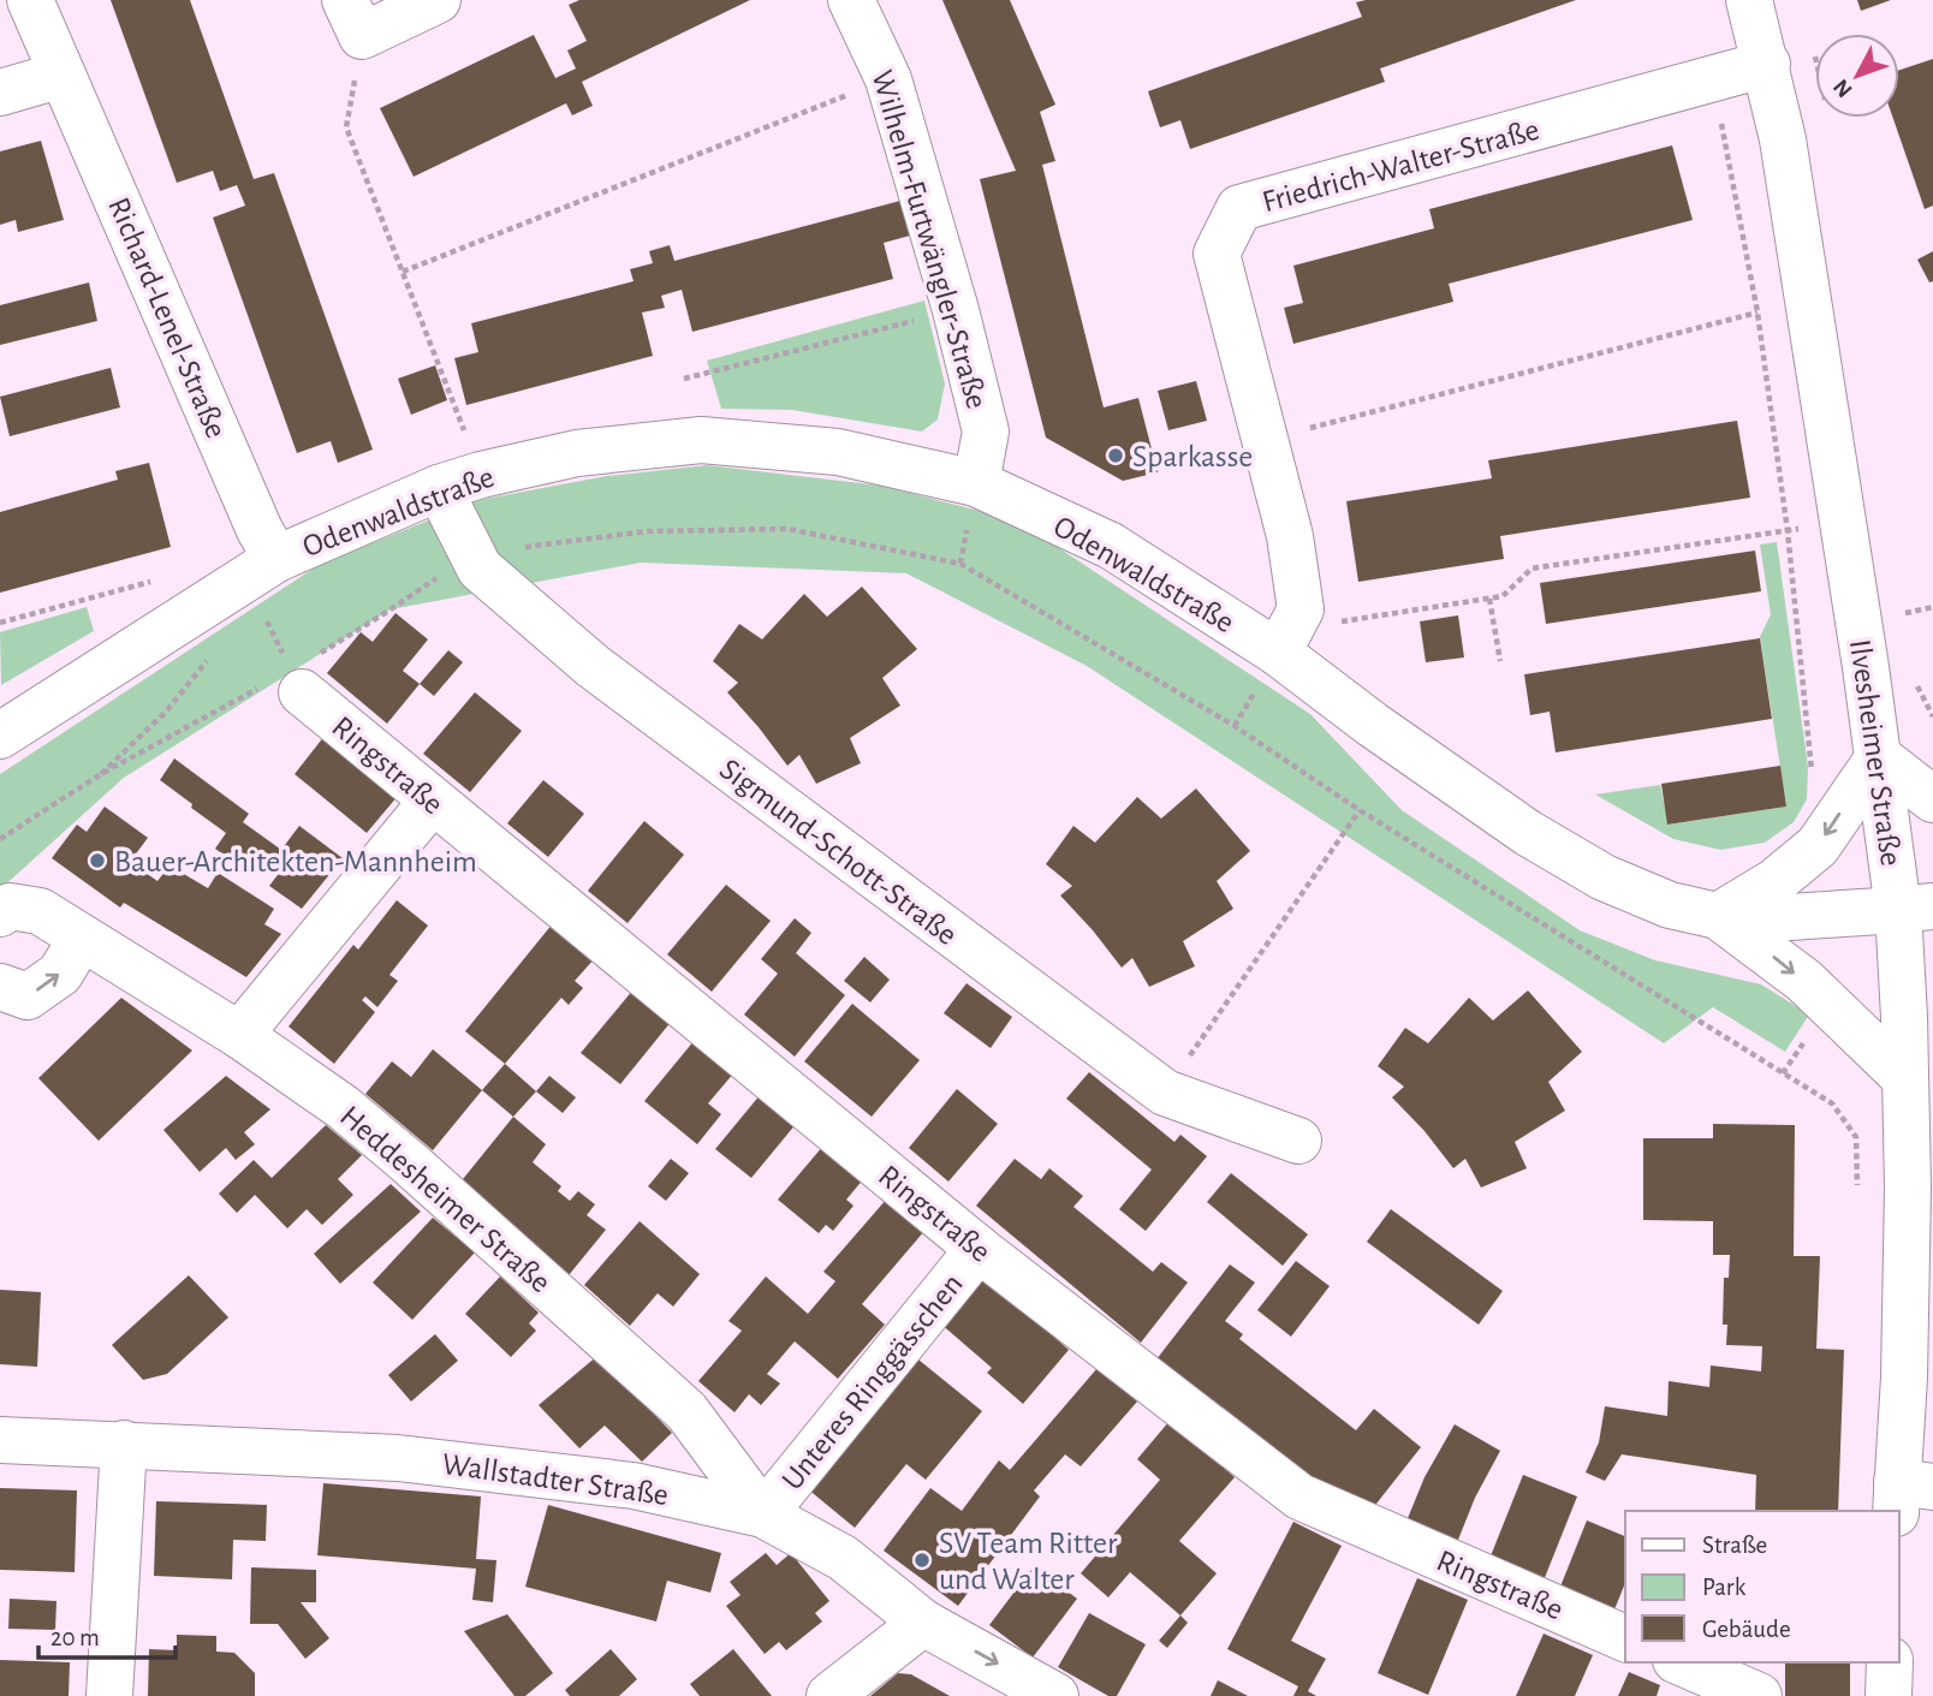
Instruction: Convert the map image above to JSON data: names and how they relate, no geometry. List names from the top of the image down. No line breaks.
{"streets":{"street":["Friedrich-Walter-Straße","Wilhelm-Furtwängler-Straße","Richard-Lenel-Straße","Odenwaldstraße","Ilvesheimer Straße","Ringstraße","Sigmund-Schott-Straße","Heddesheimer Straße","Unteres Ringgässchen","Wallstadter Straße"]},"crossings":[["Friedrich-Walter-Straße","Ilvesheimer Straße"],["Wilhelm-Furtwängler-Straße","Odenwaldstraße"],["Richard-Lenel-Straße","Odenwaldstraße"],["Odenwaldstraße","Ilvesheimer Straße"],["Odenwaldstraße","Sigmund-Schott-Straße"],["Ringstraße","Unteres Ringgässchen"],["Heddesheimer Straße","Unteres Ringgässchen"],["Heddesheimer Straße","Wallstadter Straße"],["Unteres Ringgässchen","Wallstadter Straße"]],"places":["Sparkasse","Bauer-Architekten-Mannheim","SV Team Ritter und Walter"],"legend":["Straße","Park","Gebäude"],"scale_bar":"20 m","north":"bottom left"}
